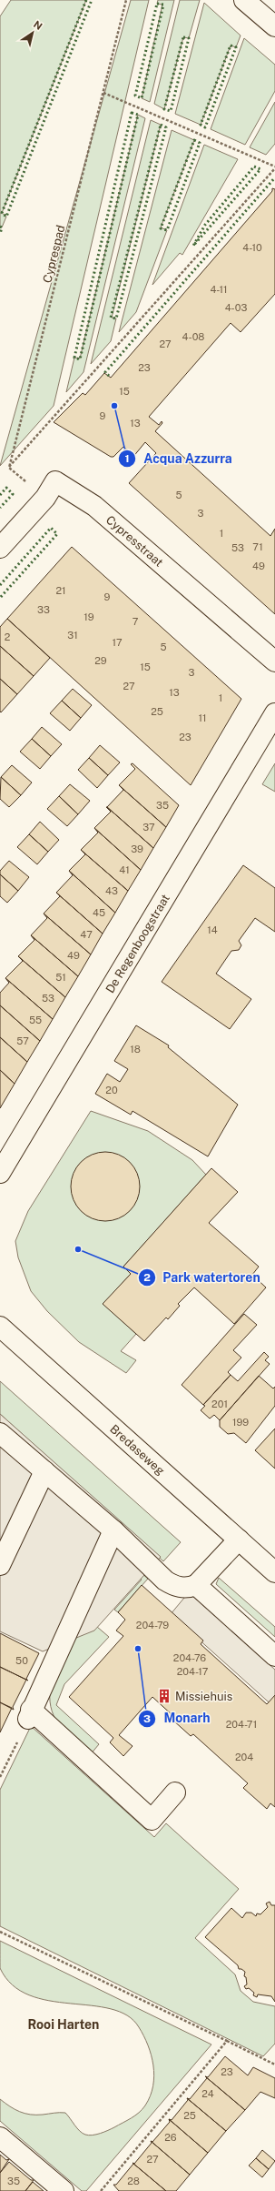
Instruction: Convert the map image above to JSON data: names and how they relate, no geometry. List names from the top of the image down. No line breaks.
{"streets":{"street":["Cypresstraat","De Regenboogstraat","Bredaseweg"],"path":["Cyprespad"]},"districts":["Rooi Harten"],"places":{"other":["Acqua Azzurra","Park watertoren","Monarh"],"building":["Missiehuis"]},"house_numbers":["4-10","4-11","4-03","4-08","27","23","15","9","13","5","3","1","71","53","49","21","9","33","19","7","31","2","17","5","29","15","3","27","13","1","25","11","23","35","37","39","41","43","45","14","47","49","51","53","55","57","18","20","201","199","204-79","204-76","50","204-17","204-71","204","23","24","25","26","27","35","28"],"north":"top right"}
